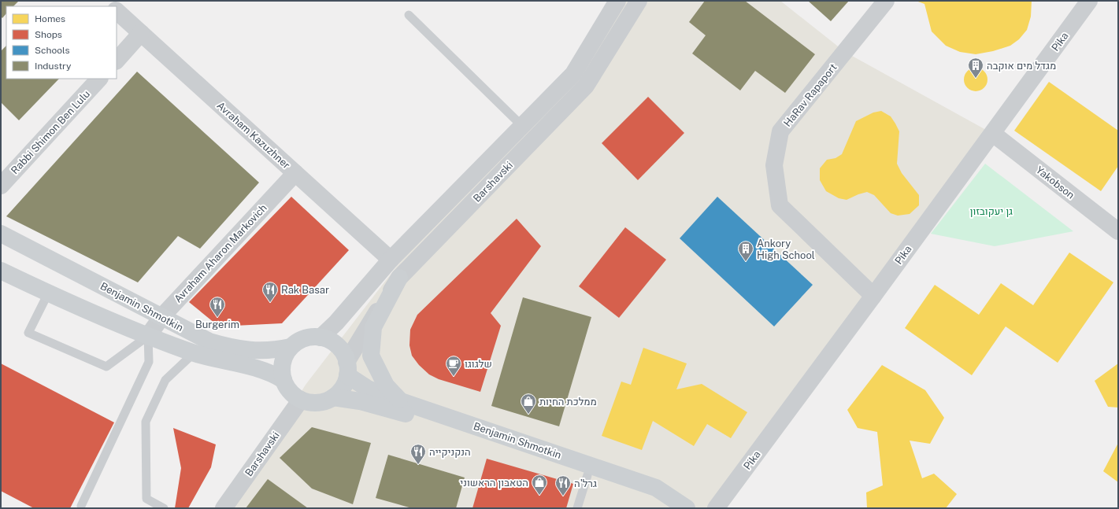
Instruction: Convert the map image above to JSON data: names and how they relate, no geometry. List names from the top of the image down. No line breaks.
{"streets":{"street":["Pika","HaRav Rapaport","Rabbi Shimon Ben Lulu","Avraham Kazuzhner","Barshavski","Yakobson","Avraham Aharon Markovich","Benjamin Shmotkin"]},"crossings":[["Pika","HaRav Rapaport"],["Pika","Yakobson"],["Avraham Kazuzhner","Barshavski"],["Avraham Kazuzhner","Avraham Aharon Markovich"],["Barshavski","Benjamin Shmotkin"],["Avraham Aharon Markovich","Benjamin Shmotkin"]],"parks":["גן יעקובזון"],"places":{"building":["מגדל מים אוקבה","Ankory High School"],"restaurant":["Rak Basar","Burgerim","הנקניקייה","גרל'ה"],"cafe":["שלגוגו"],"shop":["ממלכת החיות","הטאבון הראשוני"]},"legend":["Homes","Shops","Schools","Industry"]}
